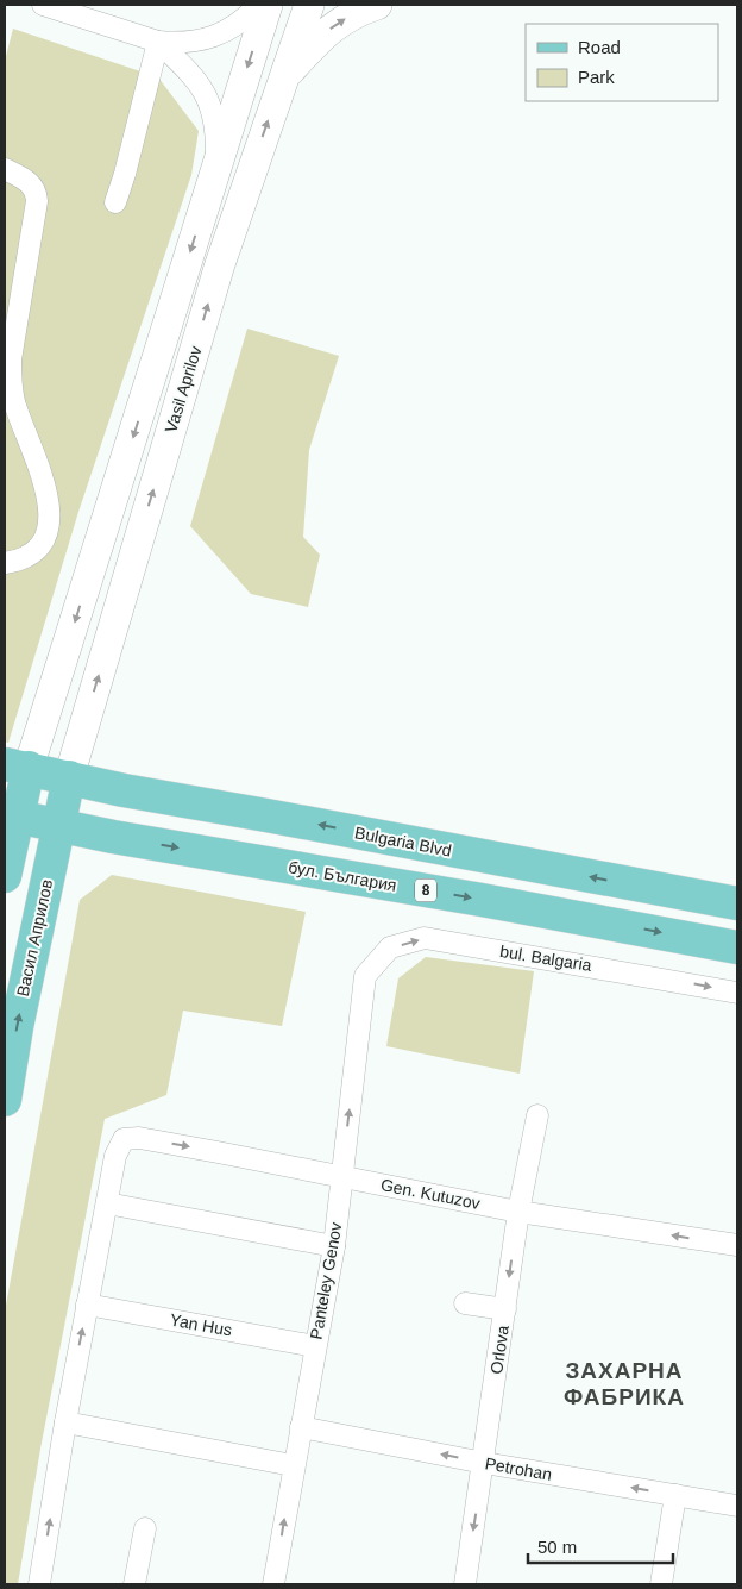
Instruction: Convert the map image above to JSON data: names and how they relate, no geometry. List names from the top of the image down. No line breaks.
{"streets":{"main road":["Vasil Aprilov","Bulgaria Blvd","бул. България","8","Васил Априлов"],"street":["bul. Balgaria","Gen. Kutuzov","Panteley Genov","Yan Hus","Orlova","Petrohan"]},"crossings":[["Vasil Aprilov","Bulgaria Blvd"],["Vasil Aprilov","Васил Априлов"],["Bulgaria Blvd","Васил Априлов"],["бул. България","Васил Априлов"],["bul. Balgaria","Panteley Genov"],["Gen. Kutuzov","Panteley Genov"],["Gen. Kutuzov","Orlova"],["Panteley Genov","Yan Hus"],["Panteley Genov","Petrohan"],["Orlova","Petrohan"]],"one_way":["Bulgaria Blvd","бул. България","Васил Априлов","bul. Balgaria","Panteley Genov","Orlova","Petrohan"],"districts":["ЗАХАРНА ФАБРИКА"],"legend":["Road","Park"],"scale_bar":"50 m"}
